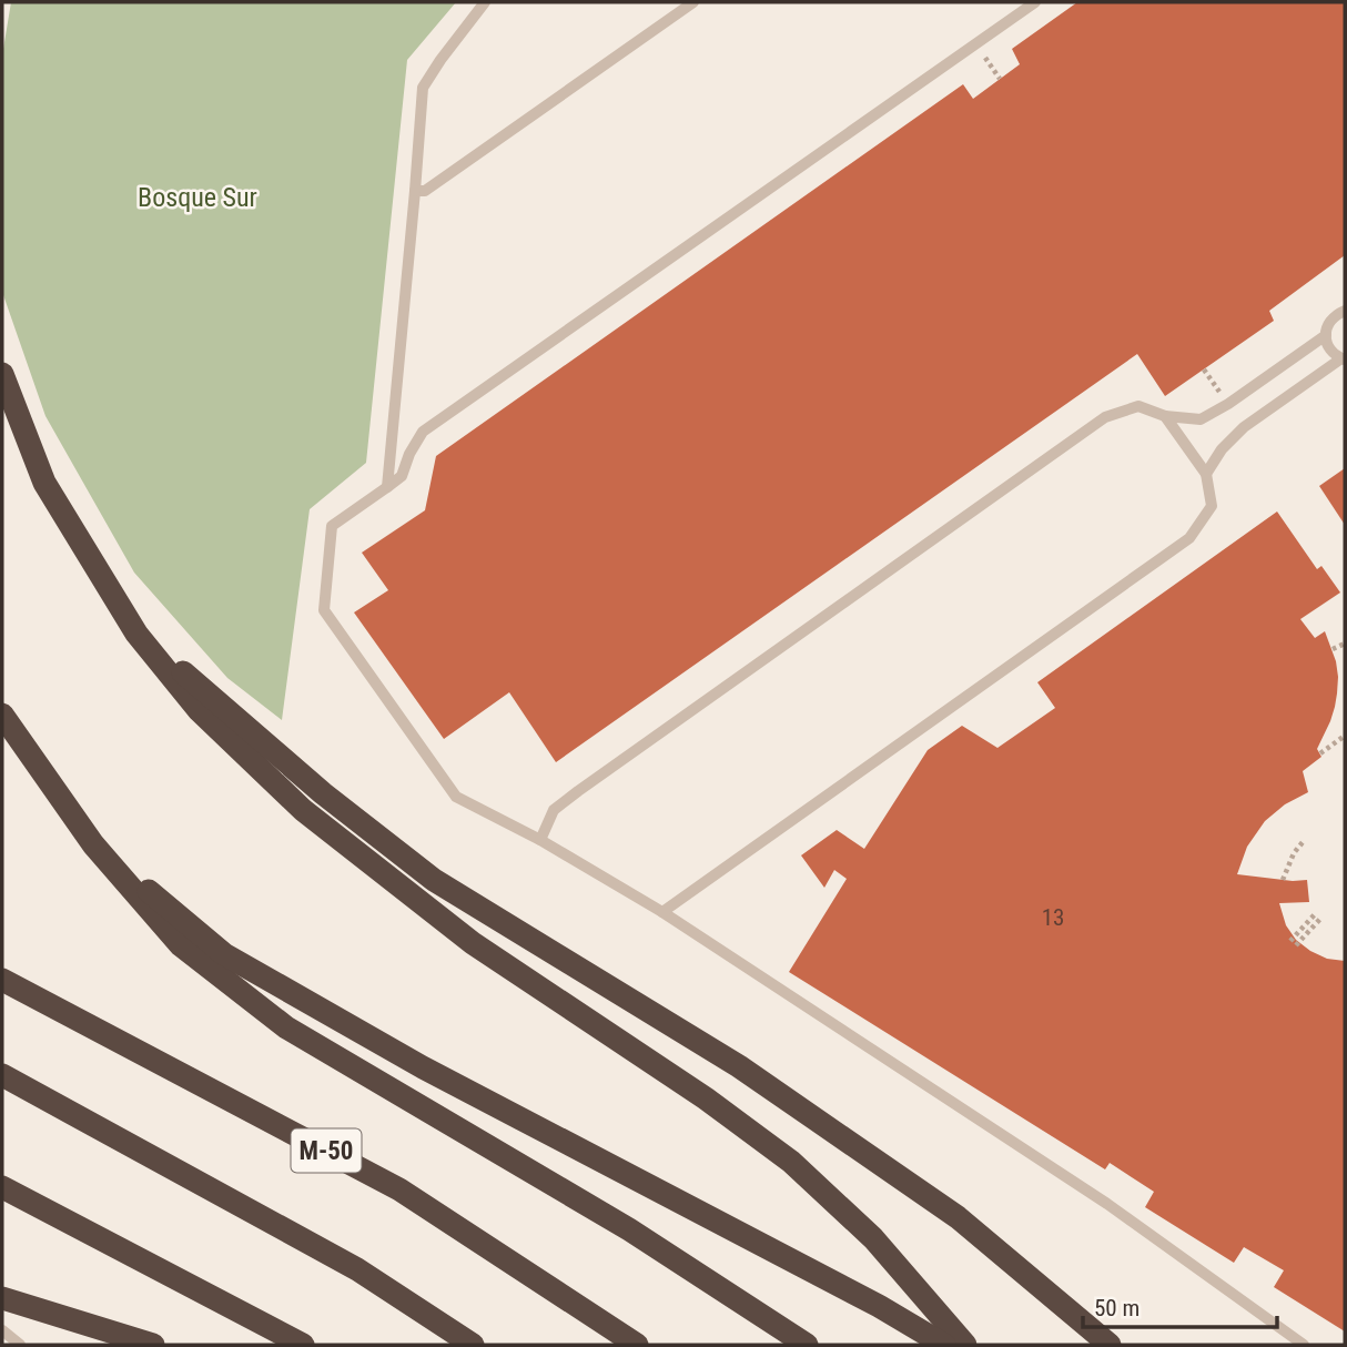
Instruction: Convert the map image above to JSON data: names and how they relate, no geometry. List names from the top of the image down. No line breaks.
{"streets":{"highway":["M-50"]},"parks":["Bosque Sur"],"house_numbers":["13"],"scale_bar":"50 m"}
